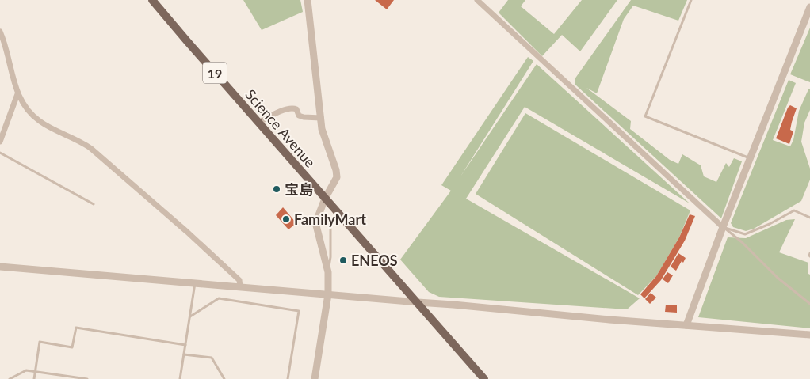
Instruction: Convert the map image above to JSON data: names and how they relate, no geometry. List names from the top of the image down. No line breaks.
{"streets":{"main road":["19","Science Avenue"]},"places":["宝島","FamilyMart","ENEOS"]}
